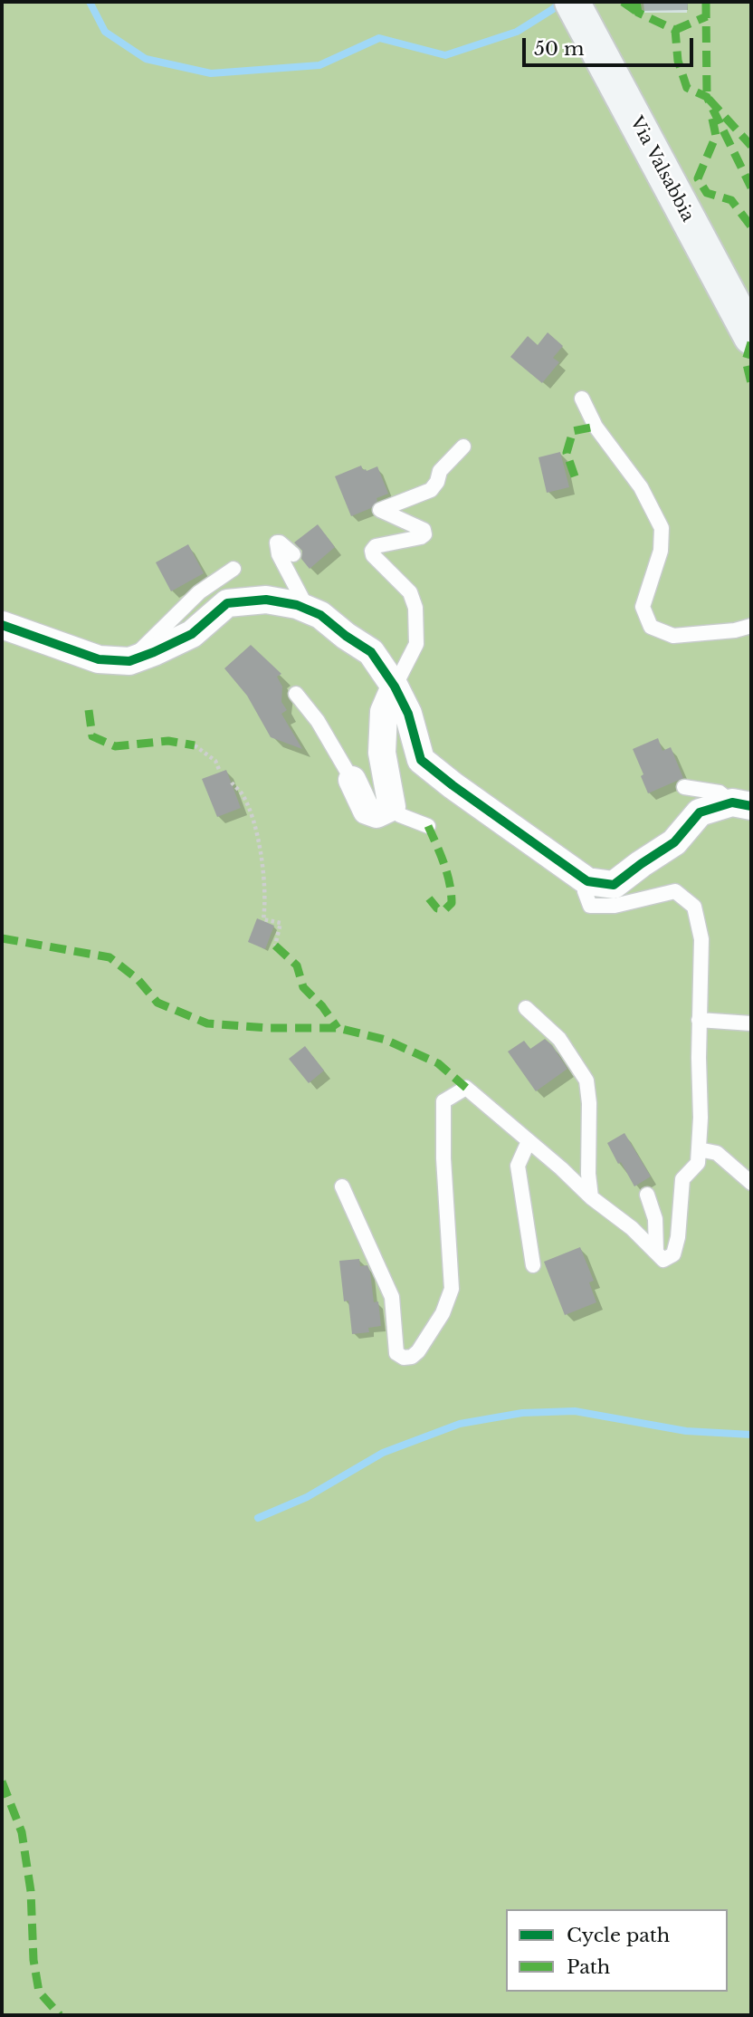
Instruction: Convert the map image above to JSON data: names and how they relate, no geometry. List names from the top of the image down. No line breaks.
{"streets":{"main road":["Via Valsabbia"]},"legend":["Cycle path","Path"],"scale_bar":"50 m"}
